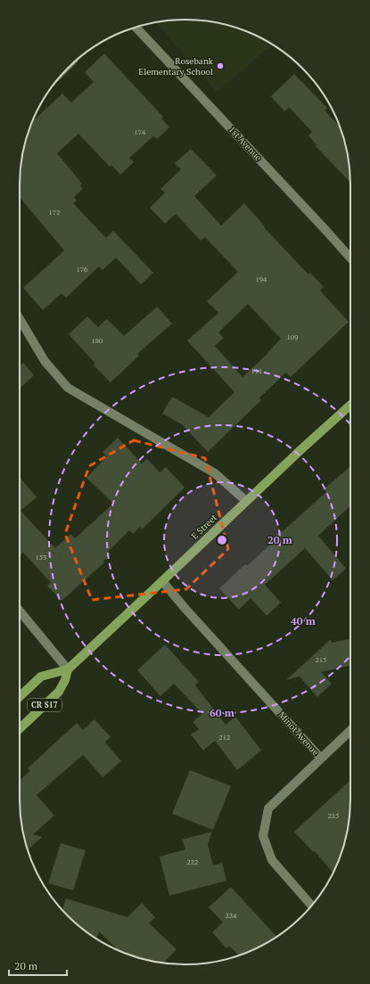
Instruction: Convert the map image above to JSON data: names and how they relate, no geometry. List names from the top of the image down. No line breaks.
{"streets":{"main road":["E Street","CR S17"],"street":["1st Avenue","Minot Avenue"]},"crossings":[["E Street","Minot Avenue"]],"places":["Rosebank Elementary School"],"house_numbers":["174","172","176","194","109","180","111","153","215","212","225","222","224"],"scale_bar":"20 m","rings":["20 m","40 m","60 m"]}
